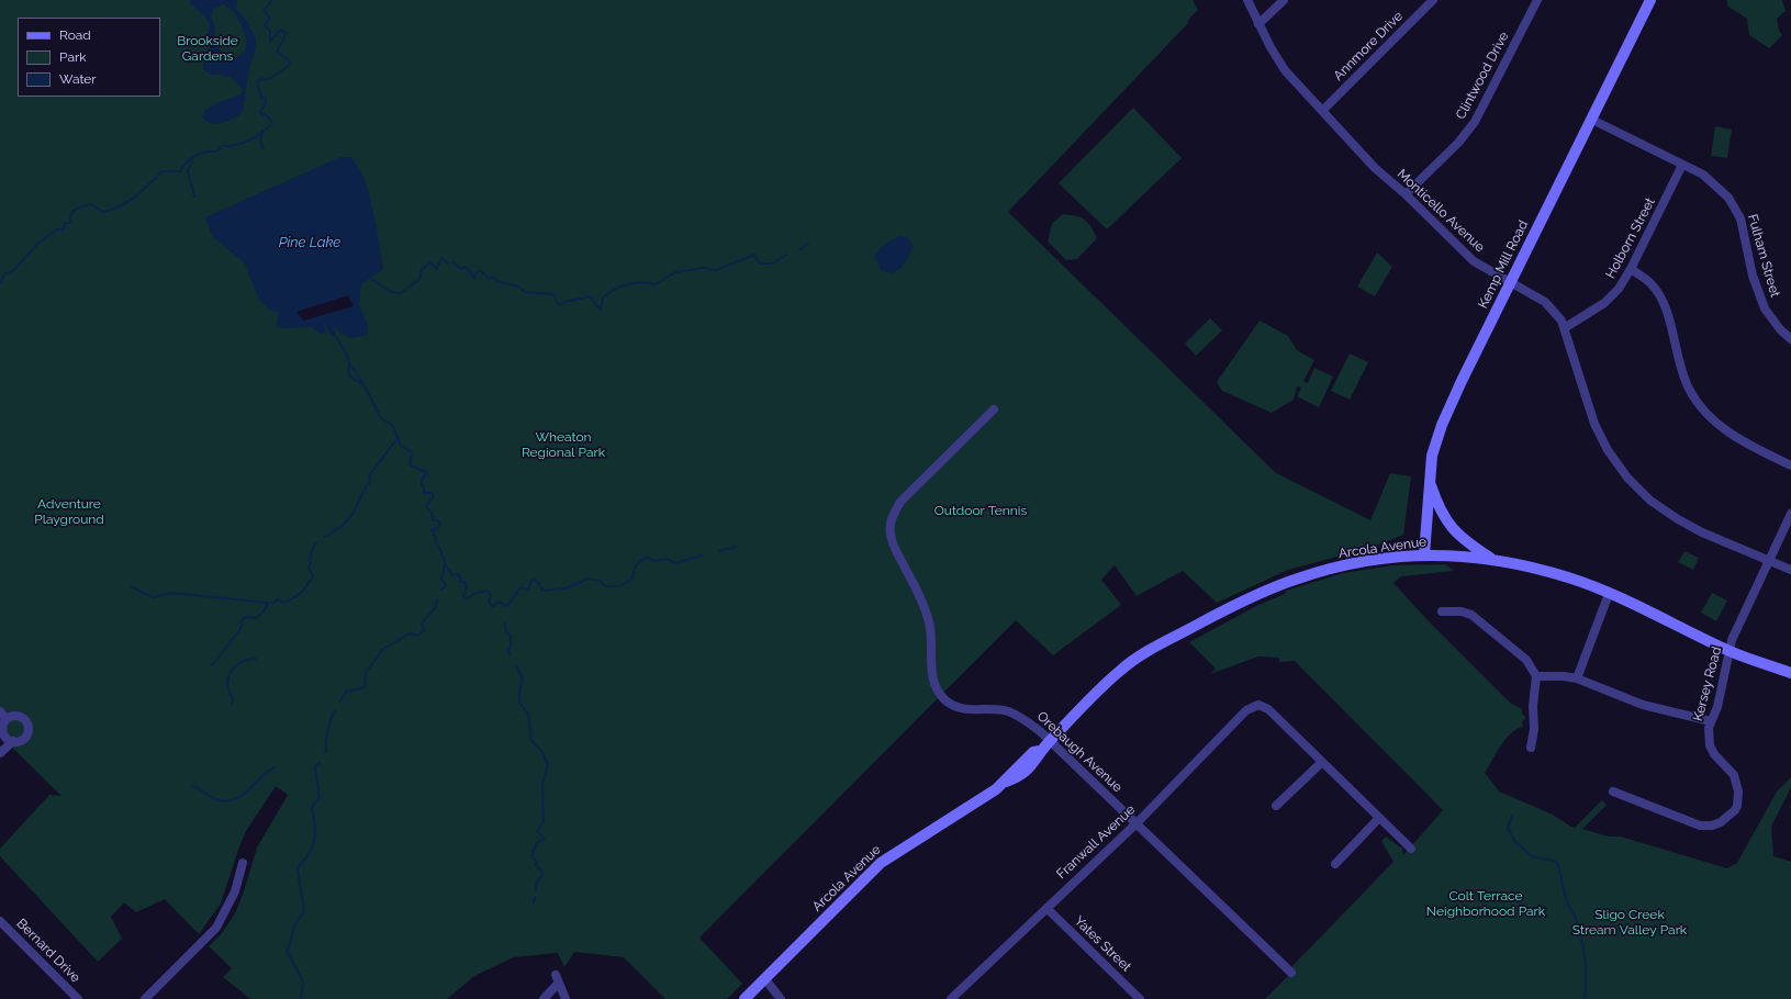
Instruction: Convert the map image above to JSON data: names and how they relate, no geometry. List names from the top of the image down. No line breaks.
{"streets":{"street":["Annmore Drive","Clintwood Drive","Monticello Avenue","Holborn Street","Fulham Street","Kemp Mill Road","Arcola Avenue","Kersey Road","Orebaugh Avenue","Franwall Avenue","Yates Street","Bernard Drive"]},"crossings":[["Annmore Drive","Monticello Avenue"],["Clintwood Drive","Monticello Avenue"],["Monticello Avenue","Holborn Street"],["Monticello Avenue","Kemp Mill Road"],["Monticello Avenue","Kersey Road"],["Holborn Street","Fulham Street"],["Fulham Street","Kemp Mill Road"],["Kemp Mill Road","Arcola Avenue"],["Arcola Avenue","Kersey Road"],["Arcola Avenue","Orebaugh Avenue"],["Orebaugh Avenue","Franwall Avenue"],["Franwall Avenue","Yates Street"]],"water":["Pine Lake"],"parks":["Brookside Gardens","Wheaton Regional Park","Adventure Playground","Outdoor Tennis","Colt Terrace Neighborhood Park","Sligo Creek Stream Valley Park"],"legend":["Road","Park","Water"]}
